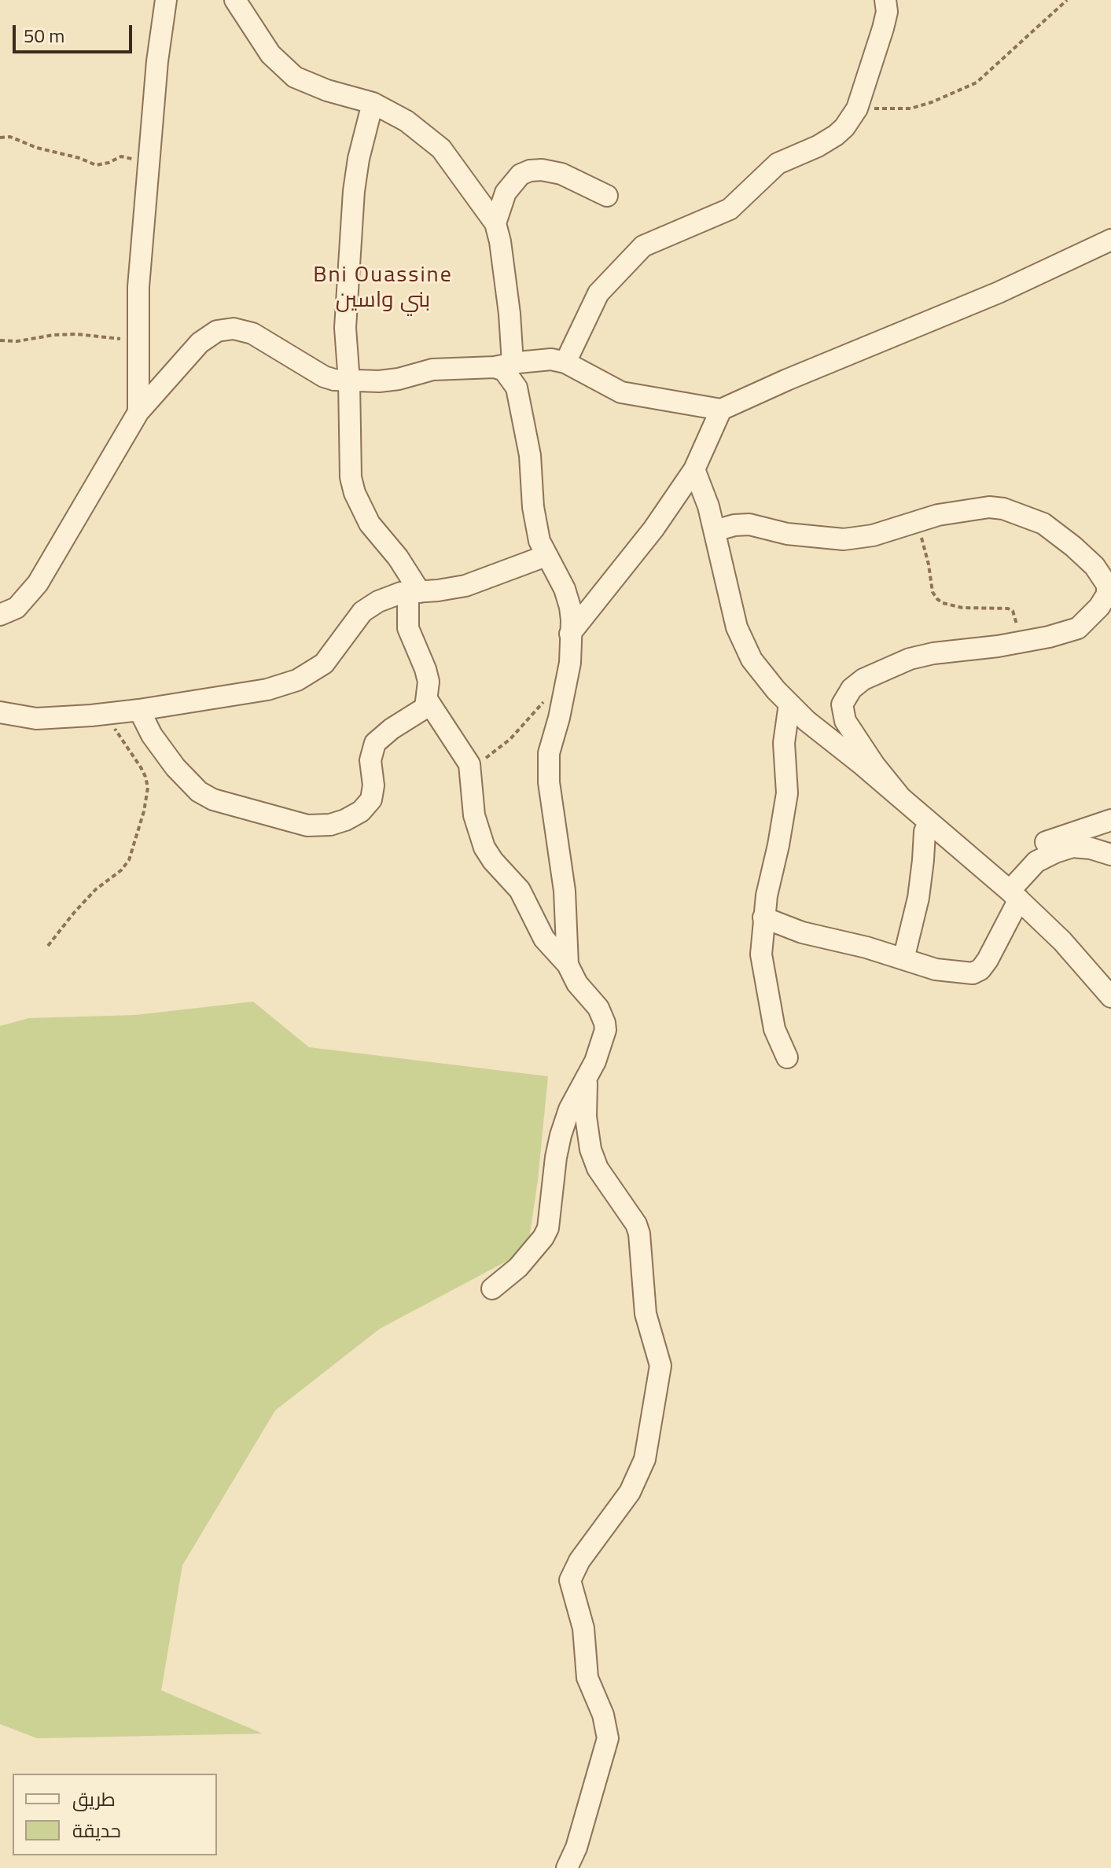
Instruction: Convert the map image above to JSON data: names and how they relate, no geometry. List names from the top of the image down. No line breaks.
{"districts":["Bni Ouassine بني واسين"],"legend":["طريق","حديقة"],"scale_bar":"50 m"}
